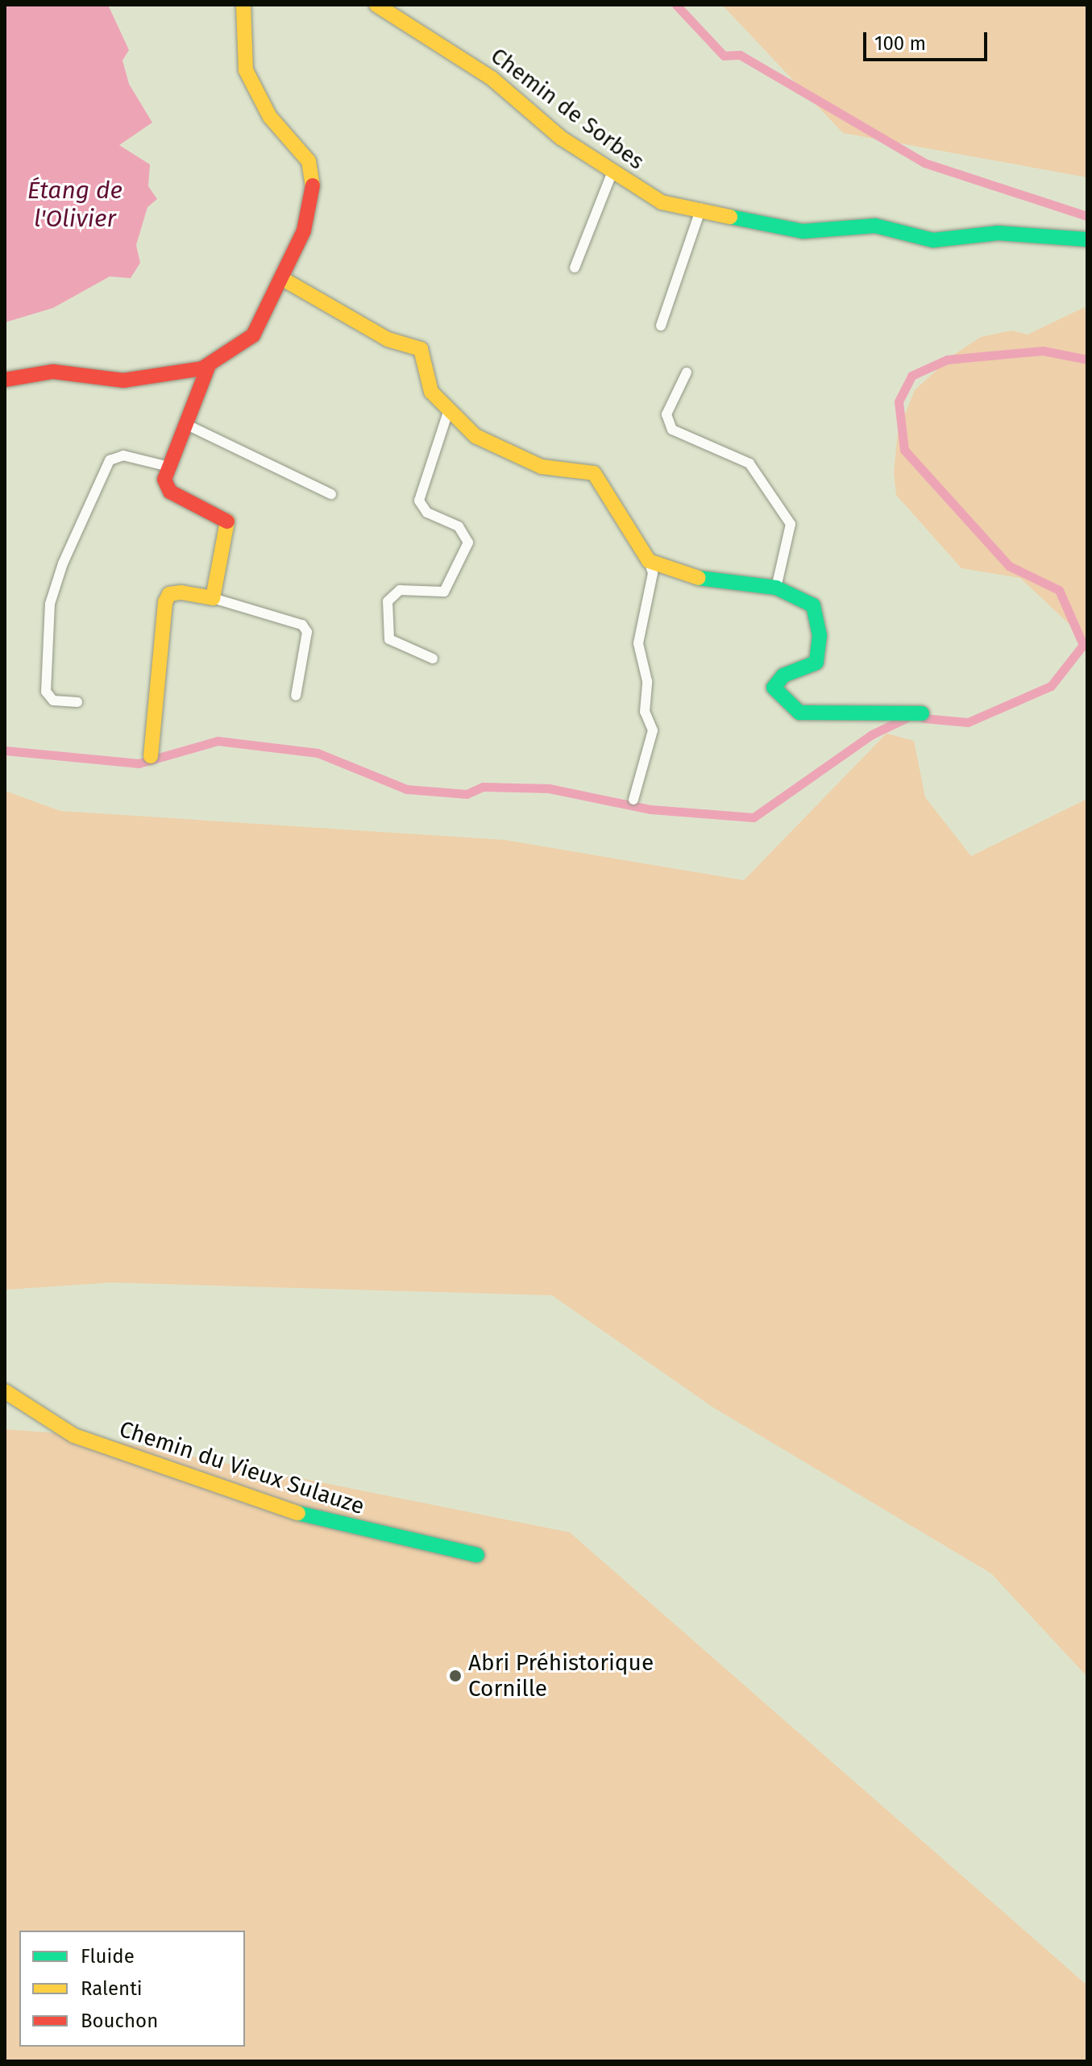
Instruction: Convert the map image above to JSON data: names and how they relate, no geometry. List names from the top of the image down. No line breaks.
{"streets":{"street":["Chemin de Sorbes","Chemin du Vieux Sulauze"]},"water":["Étang de l'Olivier"],"places":["Abri Préhistorique Cornille"],"legend":["Fluide","Ralenti","Bouchon"],"scale_bar":"100 m"}
